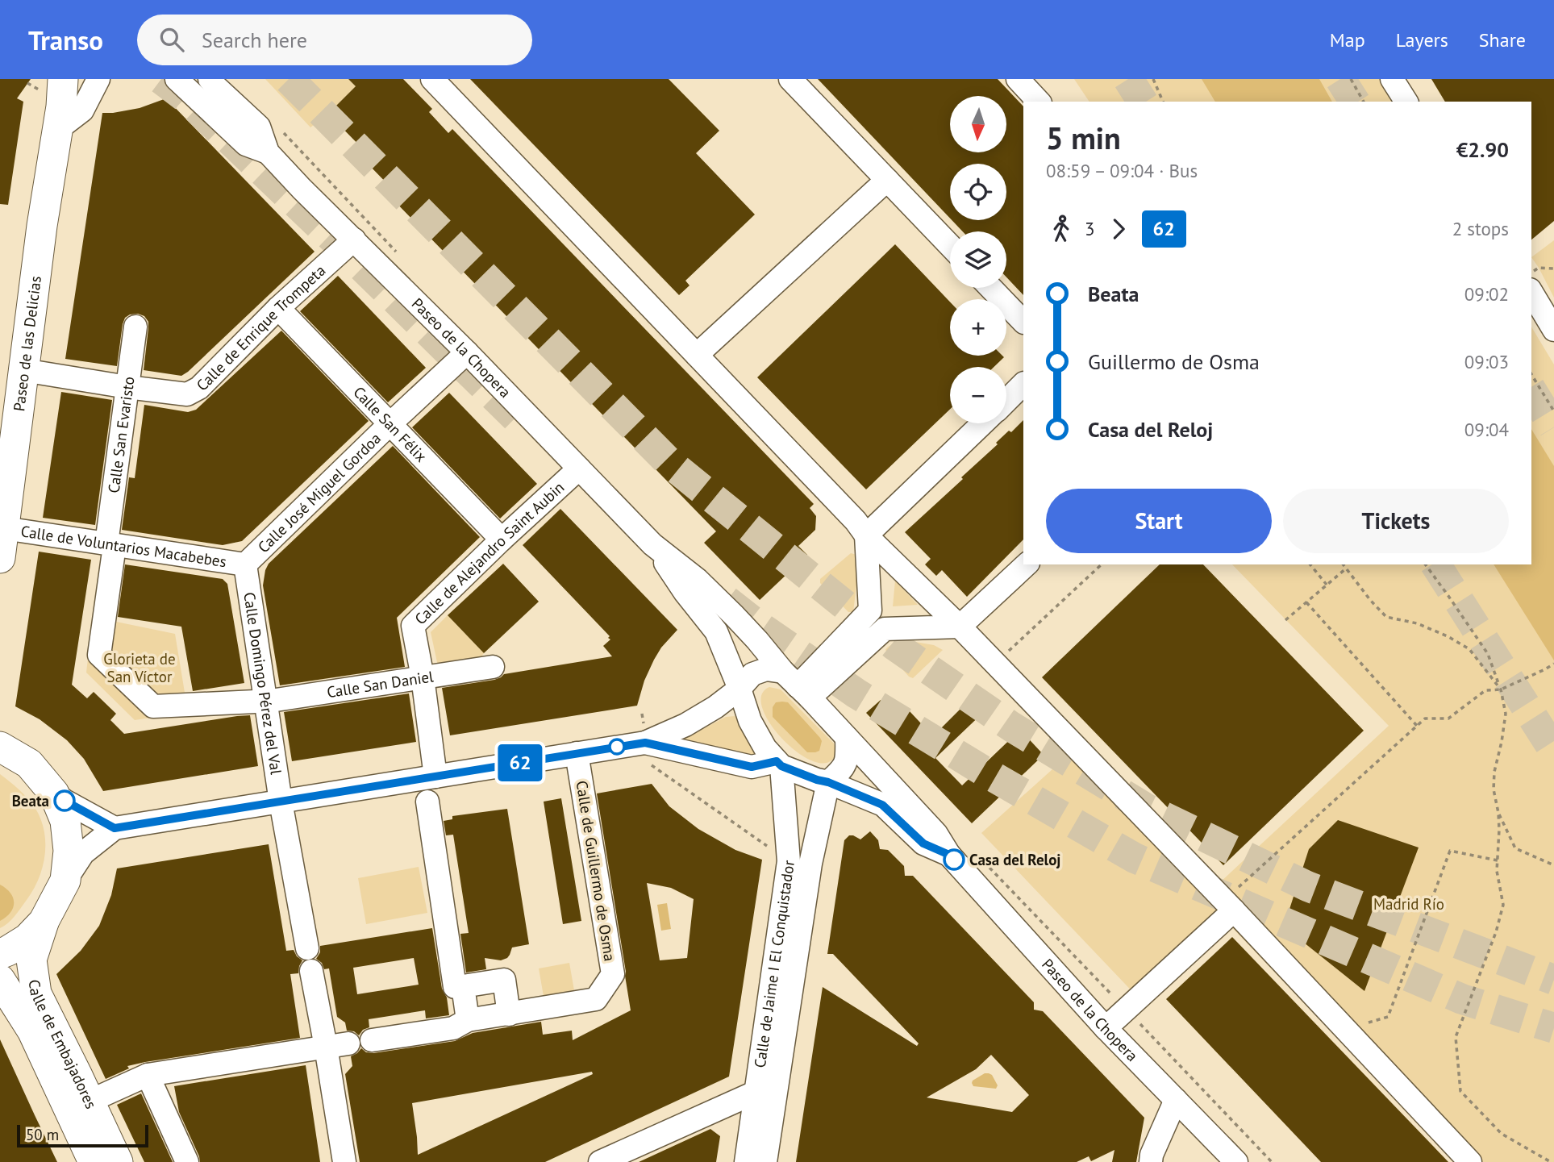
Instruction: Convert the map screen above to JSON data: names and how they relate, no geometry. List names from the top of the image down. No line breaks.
{"streets":{"main road":["Paseo de las Delicias","Calle de Embajadores"],"street":["Calle de Enrique Trompeta","Paseo de la Chopera","Calle San Félix","Calle San Evaristo","Calle José Miguel Gordoa","Calle de Voluntarios Macabebes","Calle de Alejandro Saint Aubin","Calle Domingo Pérez del Val","Calle San Daniel","Calle de Guillermo de Osma","Calle de Jaime I El Conquistador"]},"crossings":[["Calle de Enrique Trompeta","Paseo de las Delicias"],["Calle de Enrique Trompeta","Paseo de la Chopera"],["Calle de Enrique Trompeta","Calle San Félix"],["Calle de Enrique Trompeta","Calle San Evaristo"],["Paseo de las Delicias","Calle de Voluntarios Macabebes"],["Paseo de la Chopera","Calle José Miguel Gordoa"],["Paseo de la Chopera","Calle de Alejandro Saint Aubin"],["Paseo de la Chopera","Calle de Jaime I El Conquistador"],["Calle San Félix","Calle José Miguel Gordoa"],["Calle San Félix","Calle de Alejandro Saint Aubin"],["Calle San Evaristo","Calle de Voluntarios Macabebes"],["Calle José Miguel Gordoa","Calle de Voluntarios Macabebes"],["Calle José Miguel Gordoa","Calle Domingo Pérez del Val"],["Calle de Voluntarios Macabebes","Calle Domingo Pérez del Val"],["Calle de Alejandro Saint Aubin","Calle San Daniel"],["Calle Domingo Pérez del Val","Calle San Daniel"]],"parks":["Glorieta de San Víctor","Madrid Río"],"places":["Beata","Casa del Reloj"],"lines":["bus line 62"],"scale_bar":"50 m","north":"bottom","page":{"header":"Transo","search":"Search here","nav":["Map","Layers","Share"],"on_map":"62","map_buttons":["+","−"],"heading":["5 min","08:59 – 09:04 · Bus","€2.90"],"legs":["3","62","2 stops"],"list":[{"name":"Beata","value":"09:02"},{"name":"Guillermo de Osma","value":"09:03"},{"name":"Casa del Reloj","value":"09:04"}],"buttons":["Start","Tickets"],"scale":"50 m"}}
